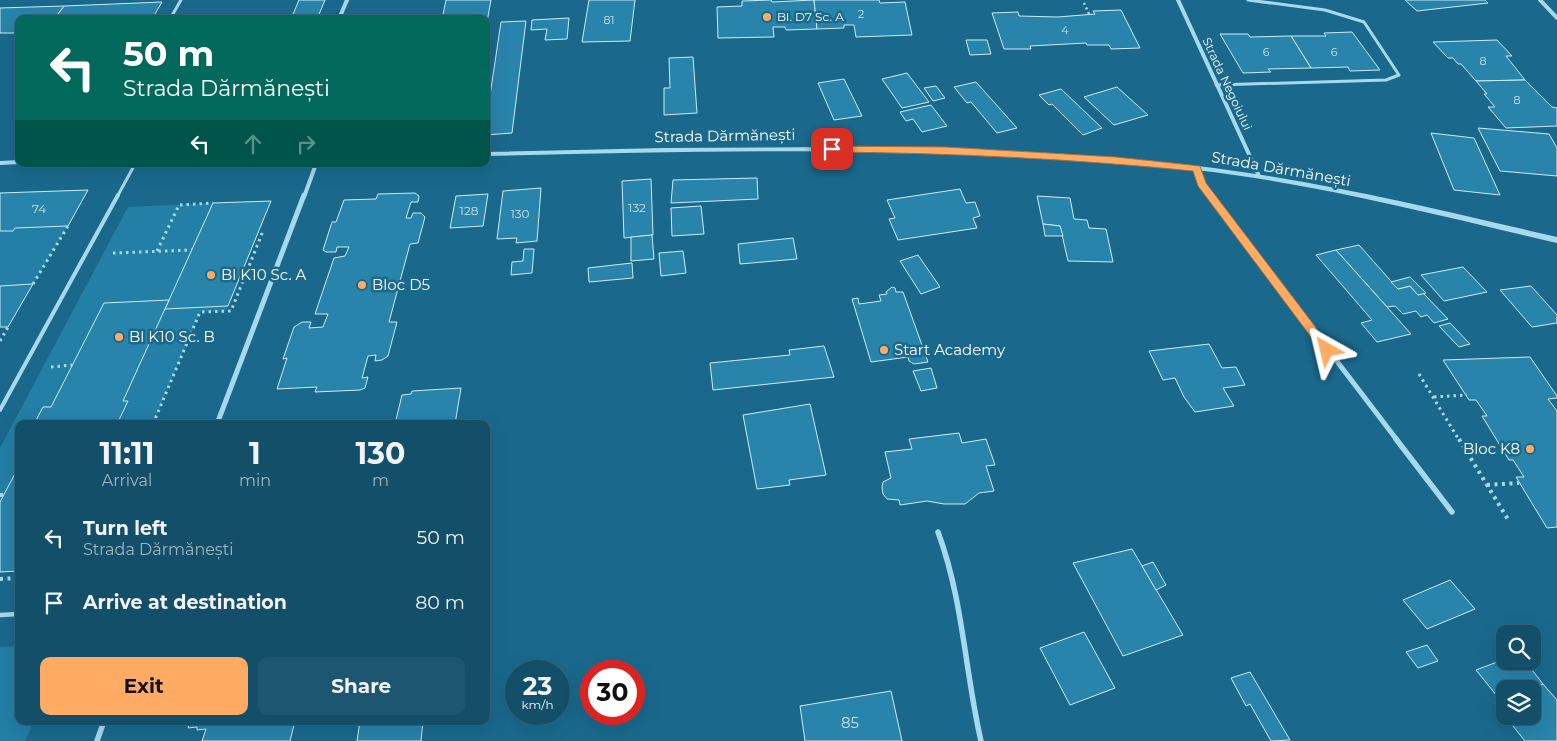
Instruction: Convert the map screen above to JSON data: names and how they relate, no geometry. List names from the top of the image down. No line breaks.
{"streets":{"street":["Strada Negoiului","Strada Dărmănești"]},"crossings":[["Strada Negoiului","Strada Dărmănești"]],"places":["Bl. D7 Sc. A","Bl K10 Sc. A","Bloc D5","Bl K10 Sc. B","Start Academy","Bloc K8"],"house_numbers":["2","81","4","6","6","8","8","132","74","128","130","85"],"page":{"turn":["50 m","Strada Dărmănești"],"eta":["11:11","Arrival","1","min","130","m"],"list":[{"name":"Turn left","note":"Strada Dărmănești","value":"50 m"},{"name":"Arrive at destination","value":"80 m"}],"buttons":["Exit","Share"],"speed":"23 km/h","limit":"30"}}
